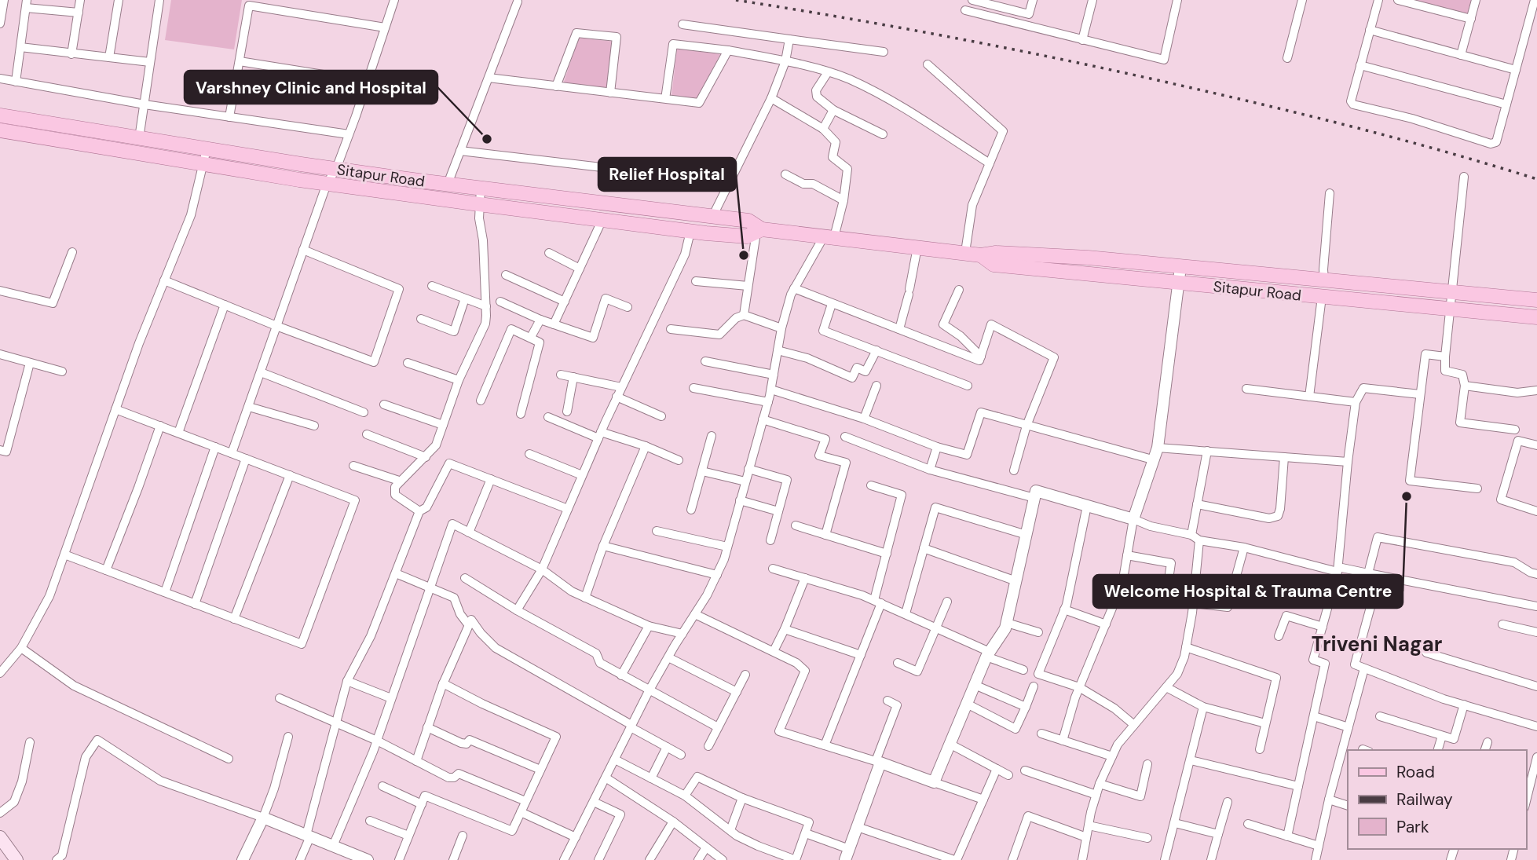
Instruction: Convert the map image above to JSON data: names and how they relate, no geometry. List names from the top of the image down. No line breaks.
{"streets":{"main road":["Sitapur Road"]},"districts":["Triveni Nagar"],"places":["Varshney Clinic and Hospital","Relief Hospital","Welcome Hospital & Trauma Centre"],"legend":["Road","Railway","Park"]}
